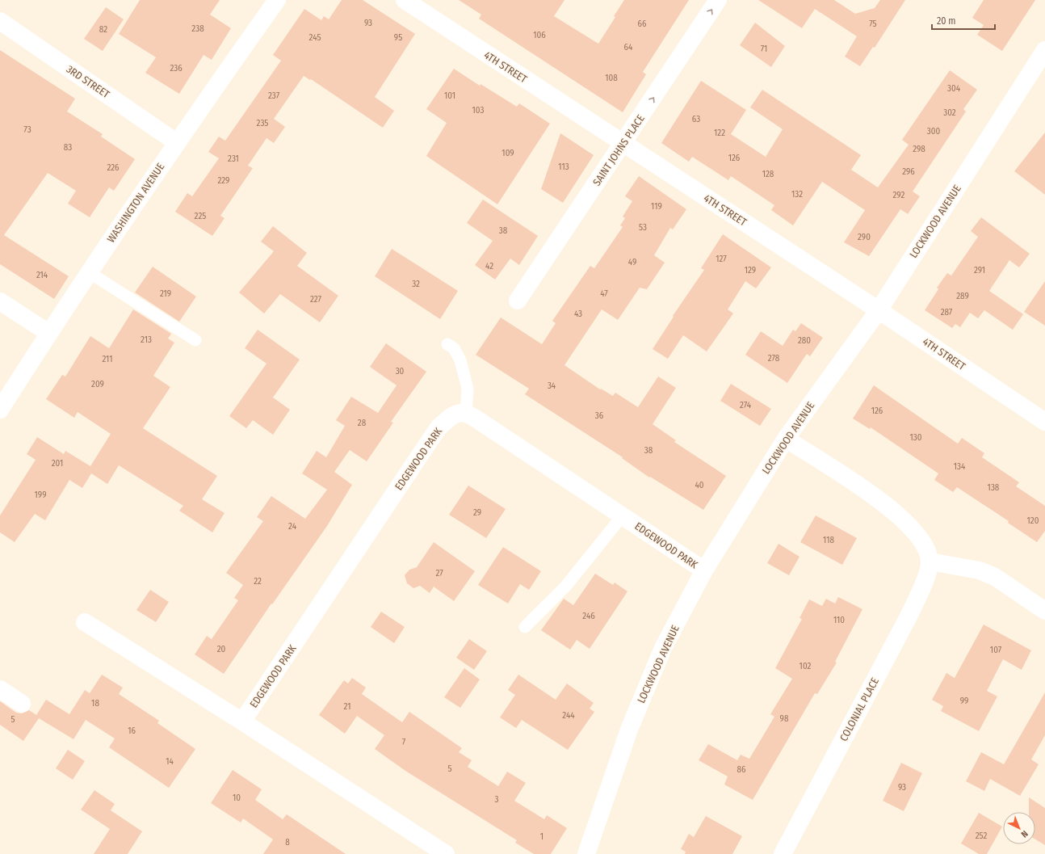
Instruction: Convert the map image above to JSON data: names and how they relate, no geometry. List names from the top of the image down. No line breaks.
{"streets":{"street":["4TH STREET","3RD STREET","SAINT JOHNS PLACE","WASHINGTON AVENUE","LOCKWOOD AVENUE","EDGEWOOD PARK","COLONIAL PLACE"]},"crossings":[["4TH STREET","SAINT JOHNS PLACE"],["4TH STREET","LOCKWOOD AVENUE"],["3RD STREET","WASHINGTON AVENUE"],["LOCKWOOD AVENUE","EDGEWOOD PARK"]],"one_way":["SAINT JOHNS PLACE"],"house_numbers":["93","66","75","238","82","106","245","95","64","71","236","108","304","237","101","103","302","63","235","73","300","122","83","298","109","126","231","113","226","296","128","229","132","292","119","225","53","38","290","127","49","42","129","291","214","32","219","47","289","227","287","43","213","280","278","211","30","209","34","274","126","36","28","130","38","201","134","40","138","199","29","120","24","118","27","22","246","110","20","107","102","99","18","21","244","98","5","16","7","14","5","86","93","10","3","252","1","8"],"scale_bar":"20 m","north":"bottom right"}
